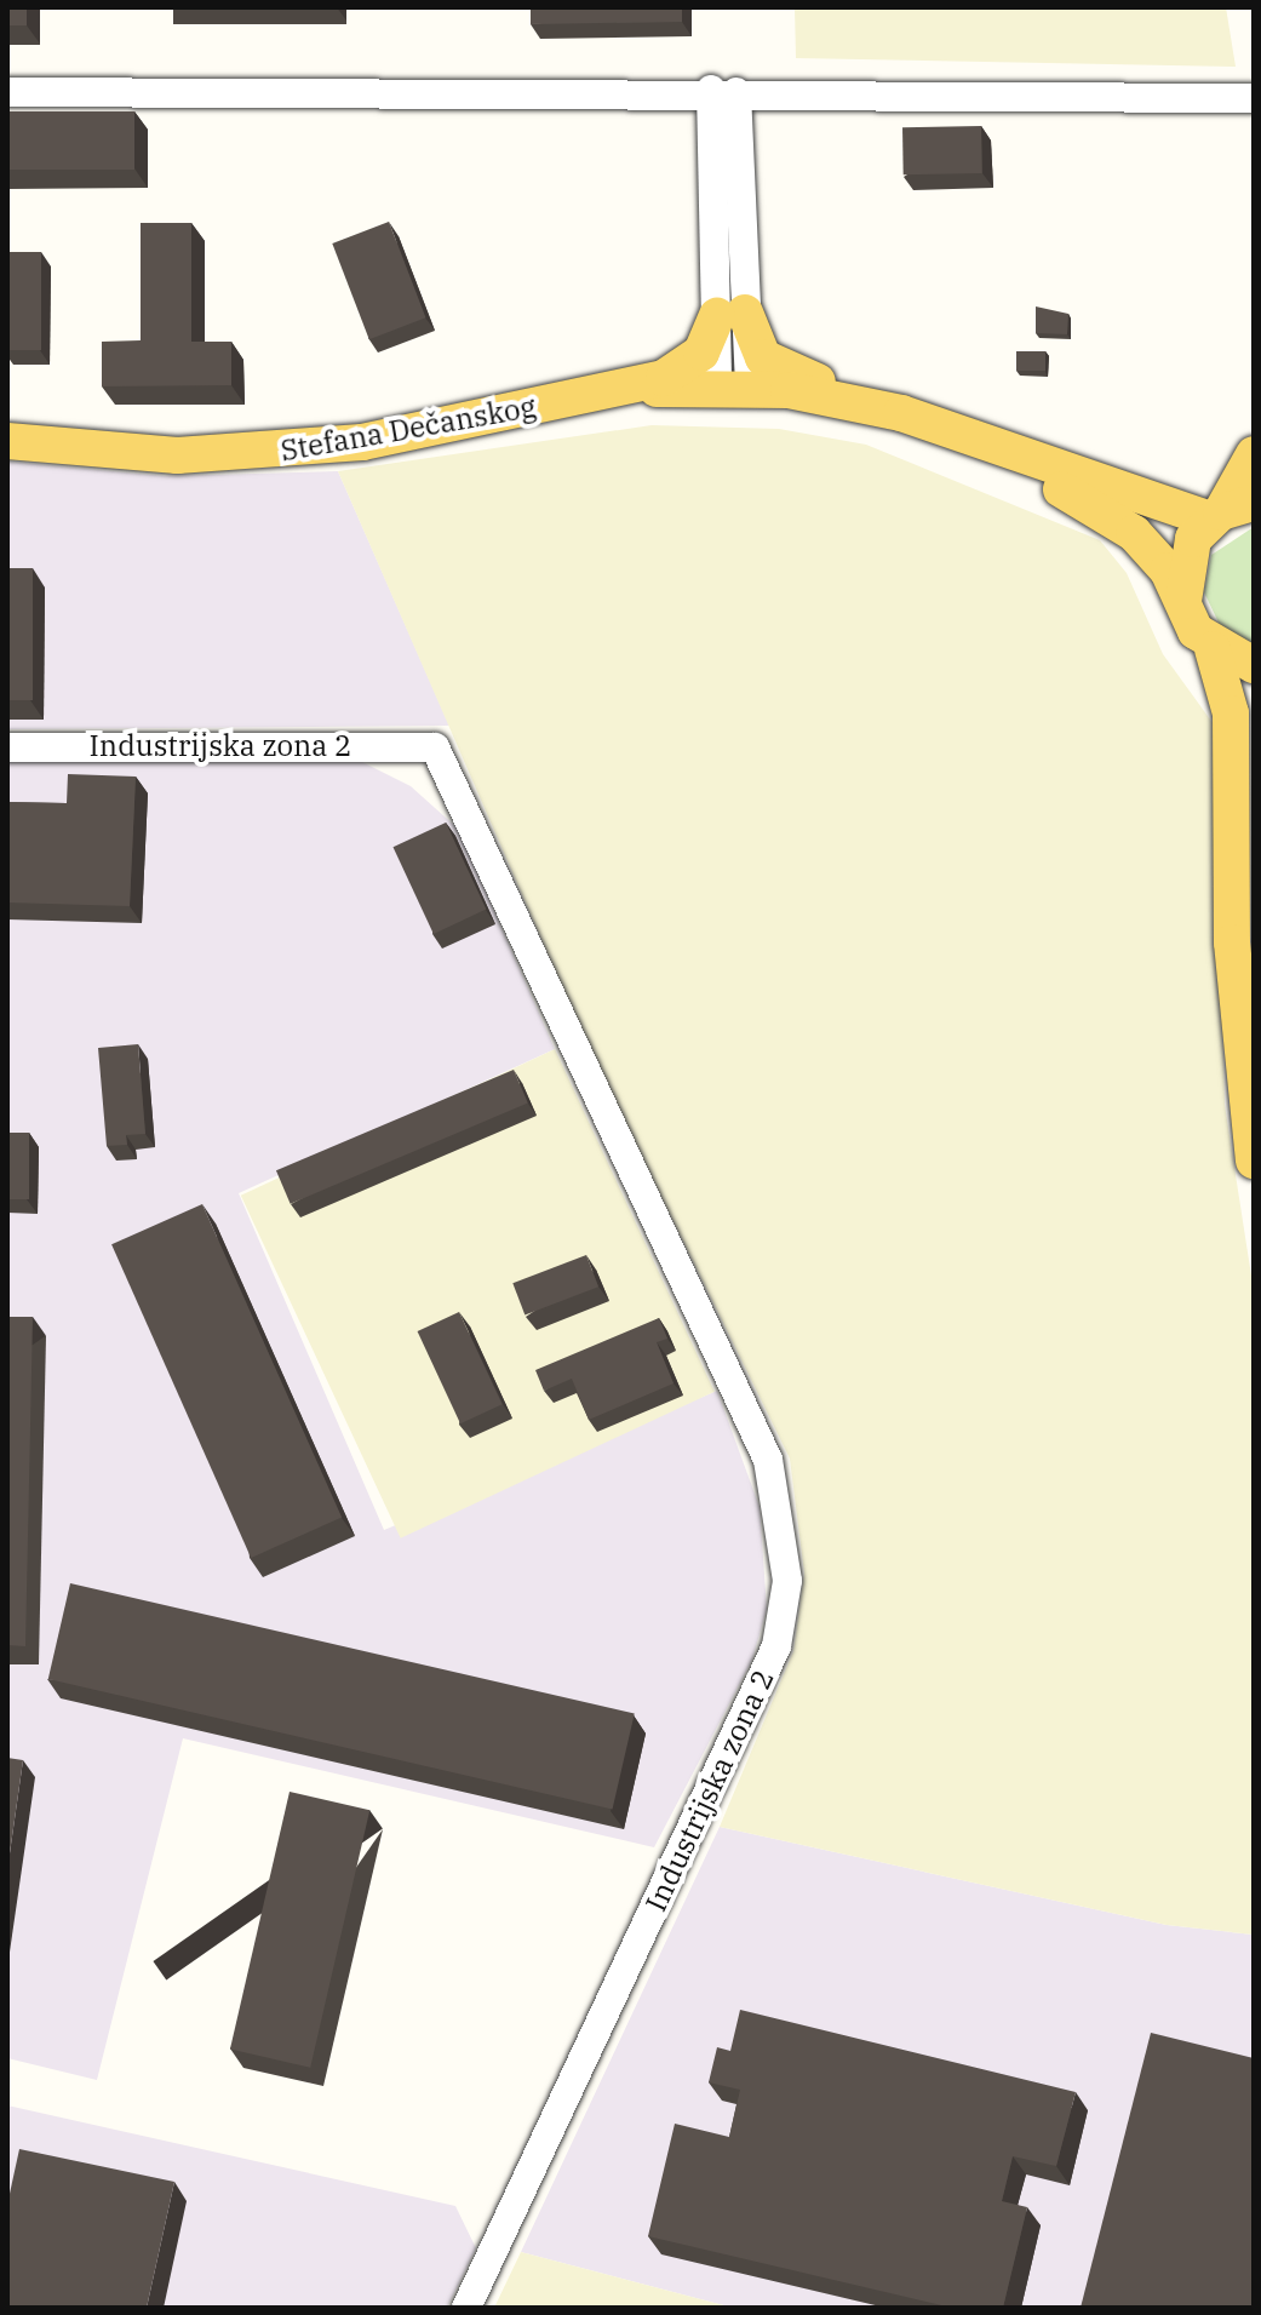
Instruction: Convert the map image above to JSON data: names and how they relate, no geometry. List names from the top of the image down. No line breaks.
{"streets":{"main road":["Stefana Dečanskog"],"street":["Industrijska zona 2"]}}
